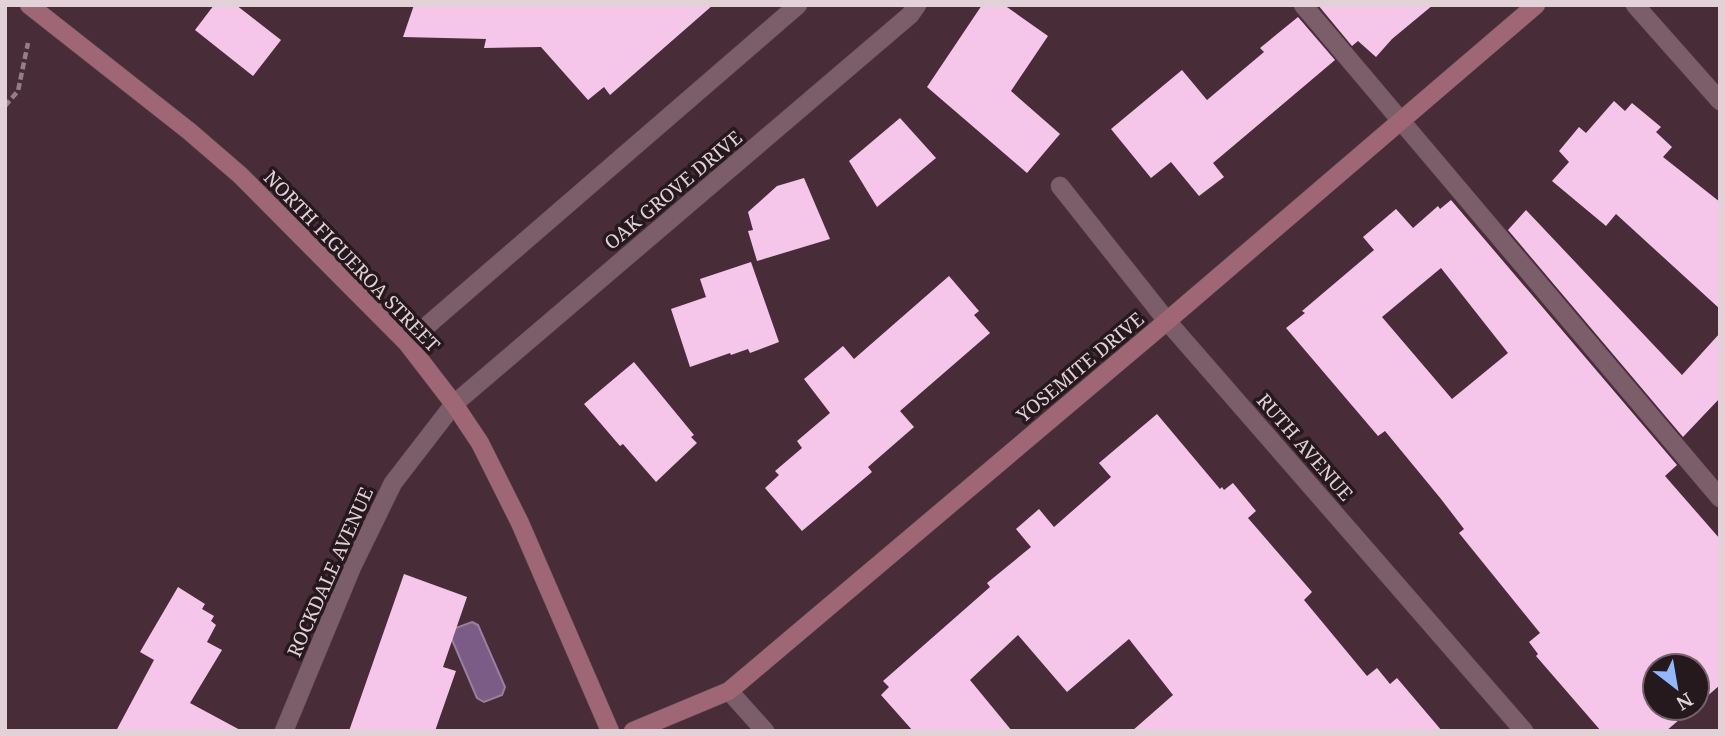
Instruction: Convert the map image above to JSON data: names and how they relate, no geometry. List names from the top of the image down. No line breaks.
{"streets":{"street":["OAK GROVE DRIVE","NORTH FIGUEROA STREET","YOSEMITE DRIVE","RUTH AVENUE","ROCKDALE AVENUE"]},"crossings":[["OAK GROVE DRIVE","NORTH FIGUEROA STREET"],["OAK GROVE DRIVE","ROCKDALE AVENUE"],["NORTH FIGUEROA STREET","ROCKDALE AVENUE"],["YOSEMITE DRIVE","RUTH AVENUE"]],"north":"bottom right"}
